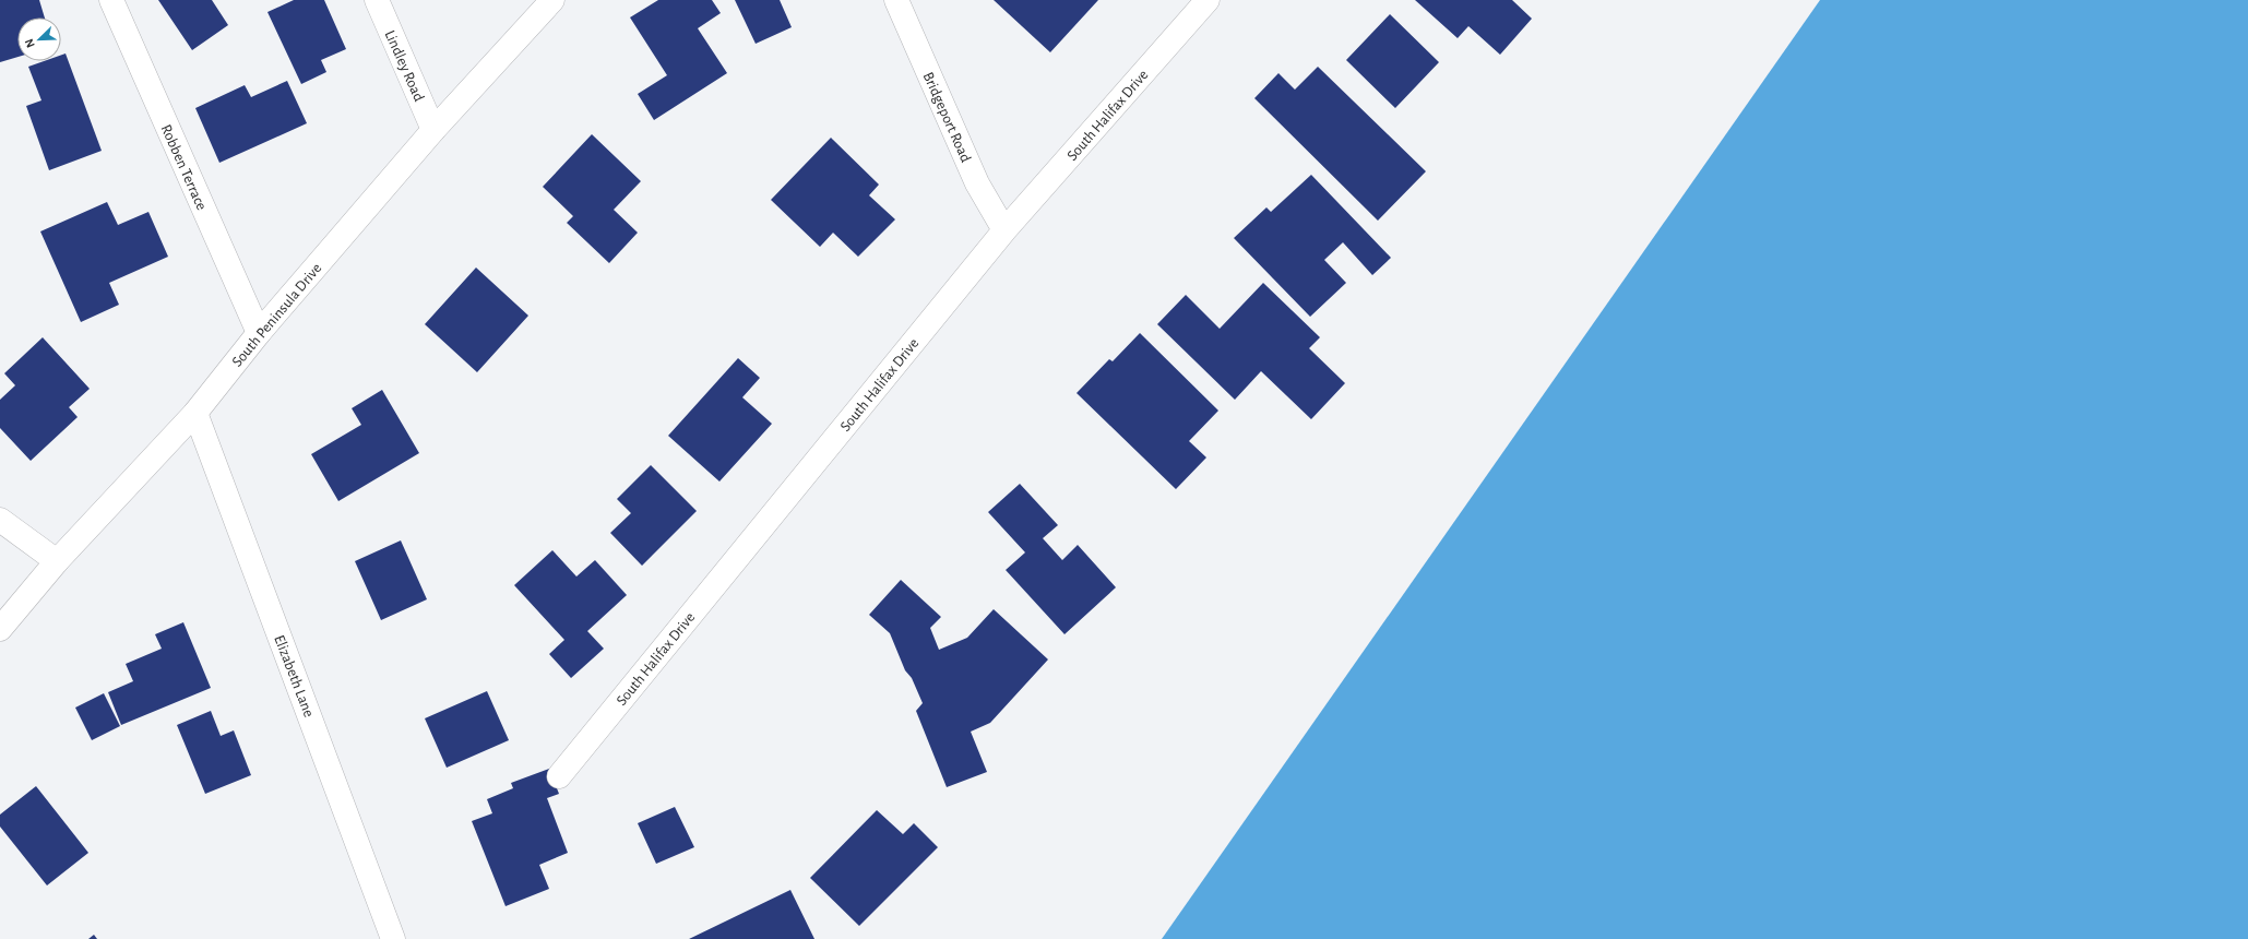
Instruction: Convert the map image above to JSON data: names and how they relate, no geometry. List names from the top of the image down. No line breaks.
{"streets":{"street":["Lindley Road","South Halifax Drive","Bridgeport Road","Robben Terrace","South Peninsula Drive","Elizabeth Lane"]},"crossings":[["Lindley Road","South Peninsula Drive"],["South Halifax Drive","Bridgeport Road"],["Robben Terrace","South Peninsula Drive"],["South Peninsula Drive","Elizabeth Lane"]],"north":"bottom left"}
